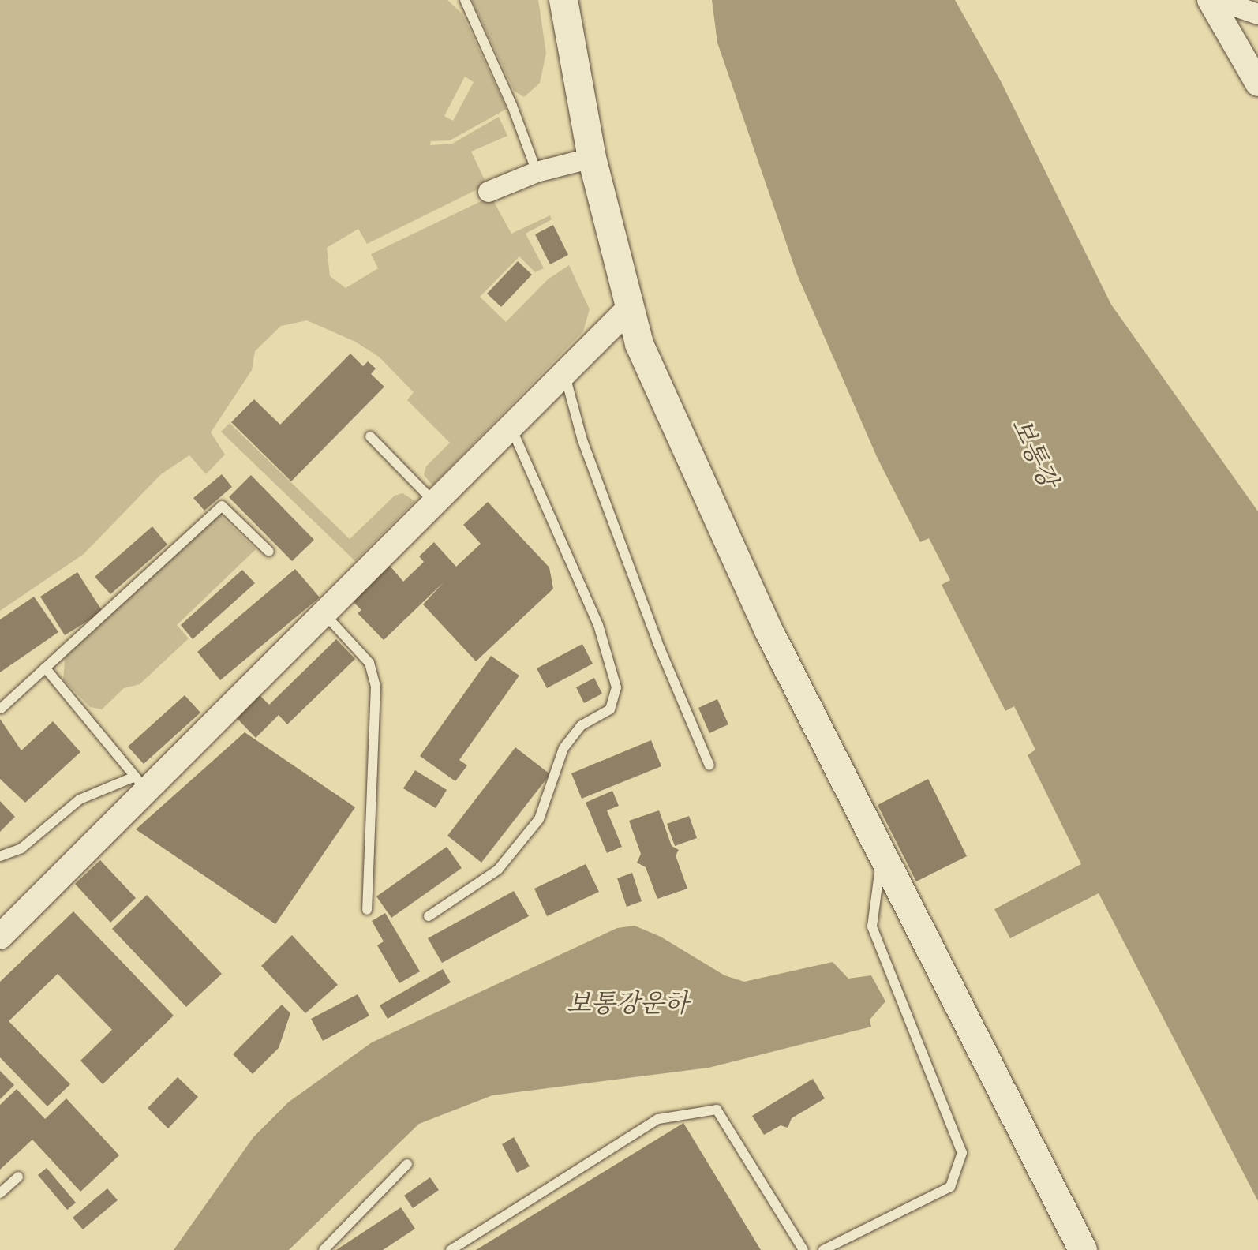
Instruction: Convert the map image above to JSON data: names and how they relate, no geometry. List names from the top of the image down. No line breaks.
{"water":["보통강","보통강운하"]}
